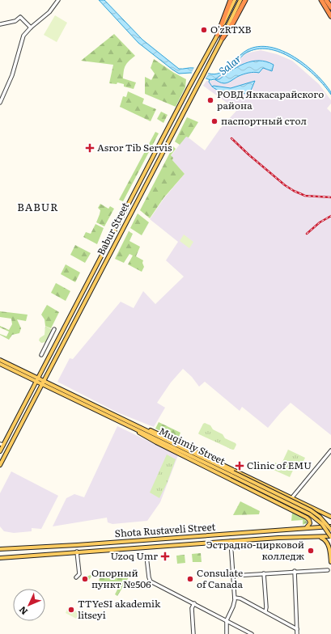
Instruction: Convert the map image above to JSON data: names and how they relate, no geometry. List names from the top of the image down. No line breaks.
{"streets":{"main road":["Babur Street","Muqimiy Street","Shota Rustaveli Street"]},"crossings":[["Babur Street","Muqimiy Street"],["Muqimiy Street","Shota Rustaveli Street"]],"districts":["BABUR"],"water":["Salar"],"places":{"other":["O'zRTXB","РОВД Яккасарайского района","паспортный стол","Эстрадно-цирковой колледж","Опорный пункт №506","Consulate of Canada","TTYeSI akademik litseyi"],"health":["Asror Tib Servis","Clinic of EMU","Uzoq Umr"]},"north":"bottom left"}
